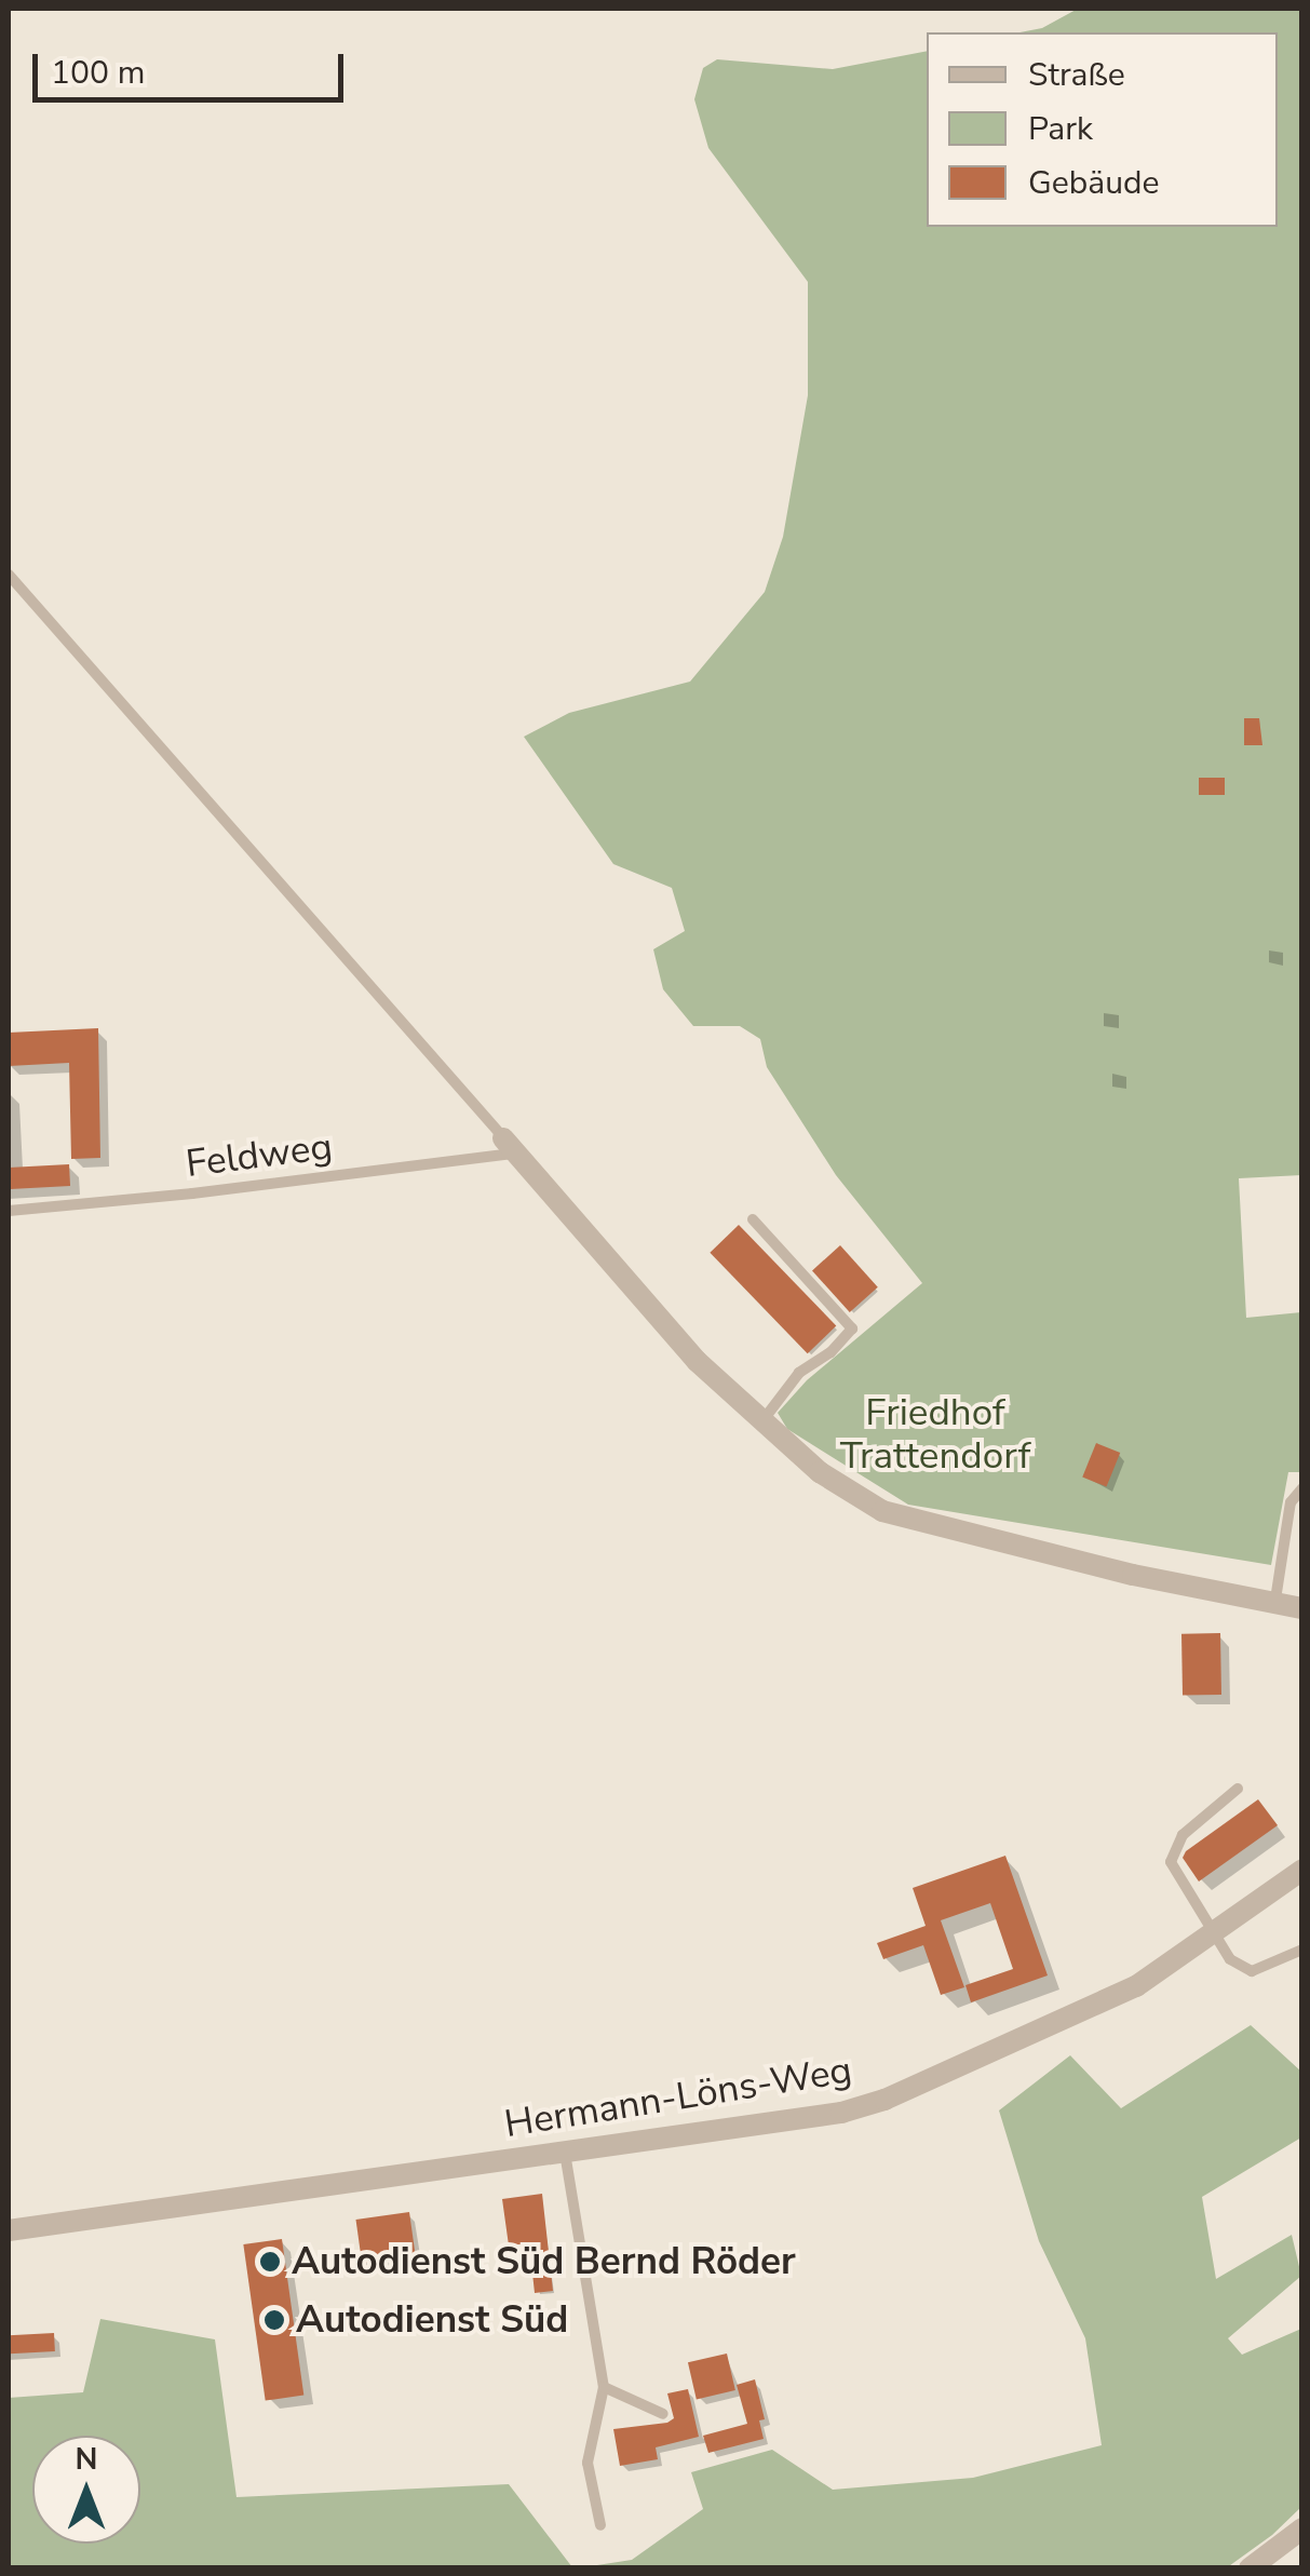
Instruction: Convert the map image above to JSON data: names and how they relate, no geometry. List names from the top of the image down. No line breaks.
{"streets":{"street":["Hermann-Löns-Weg"],"lane":["Feldweg"]},"parks":["Friedhof Trattendorf"],"places":["Autodienst Süd Bernd Röder","Autodienst Süd"],"legend":["Straße","Park","Gebäude"],"scale_bar":"100 m","north":"top"}
